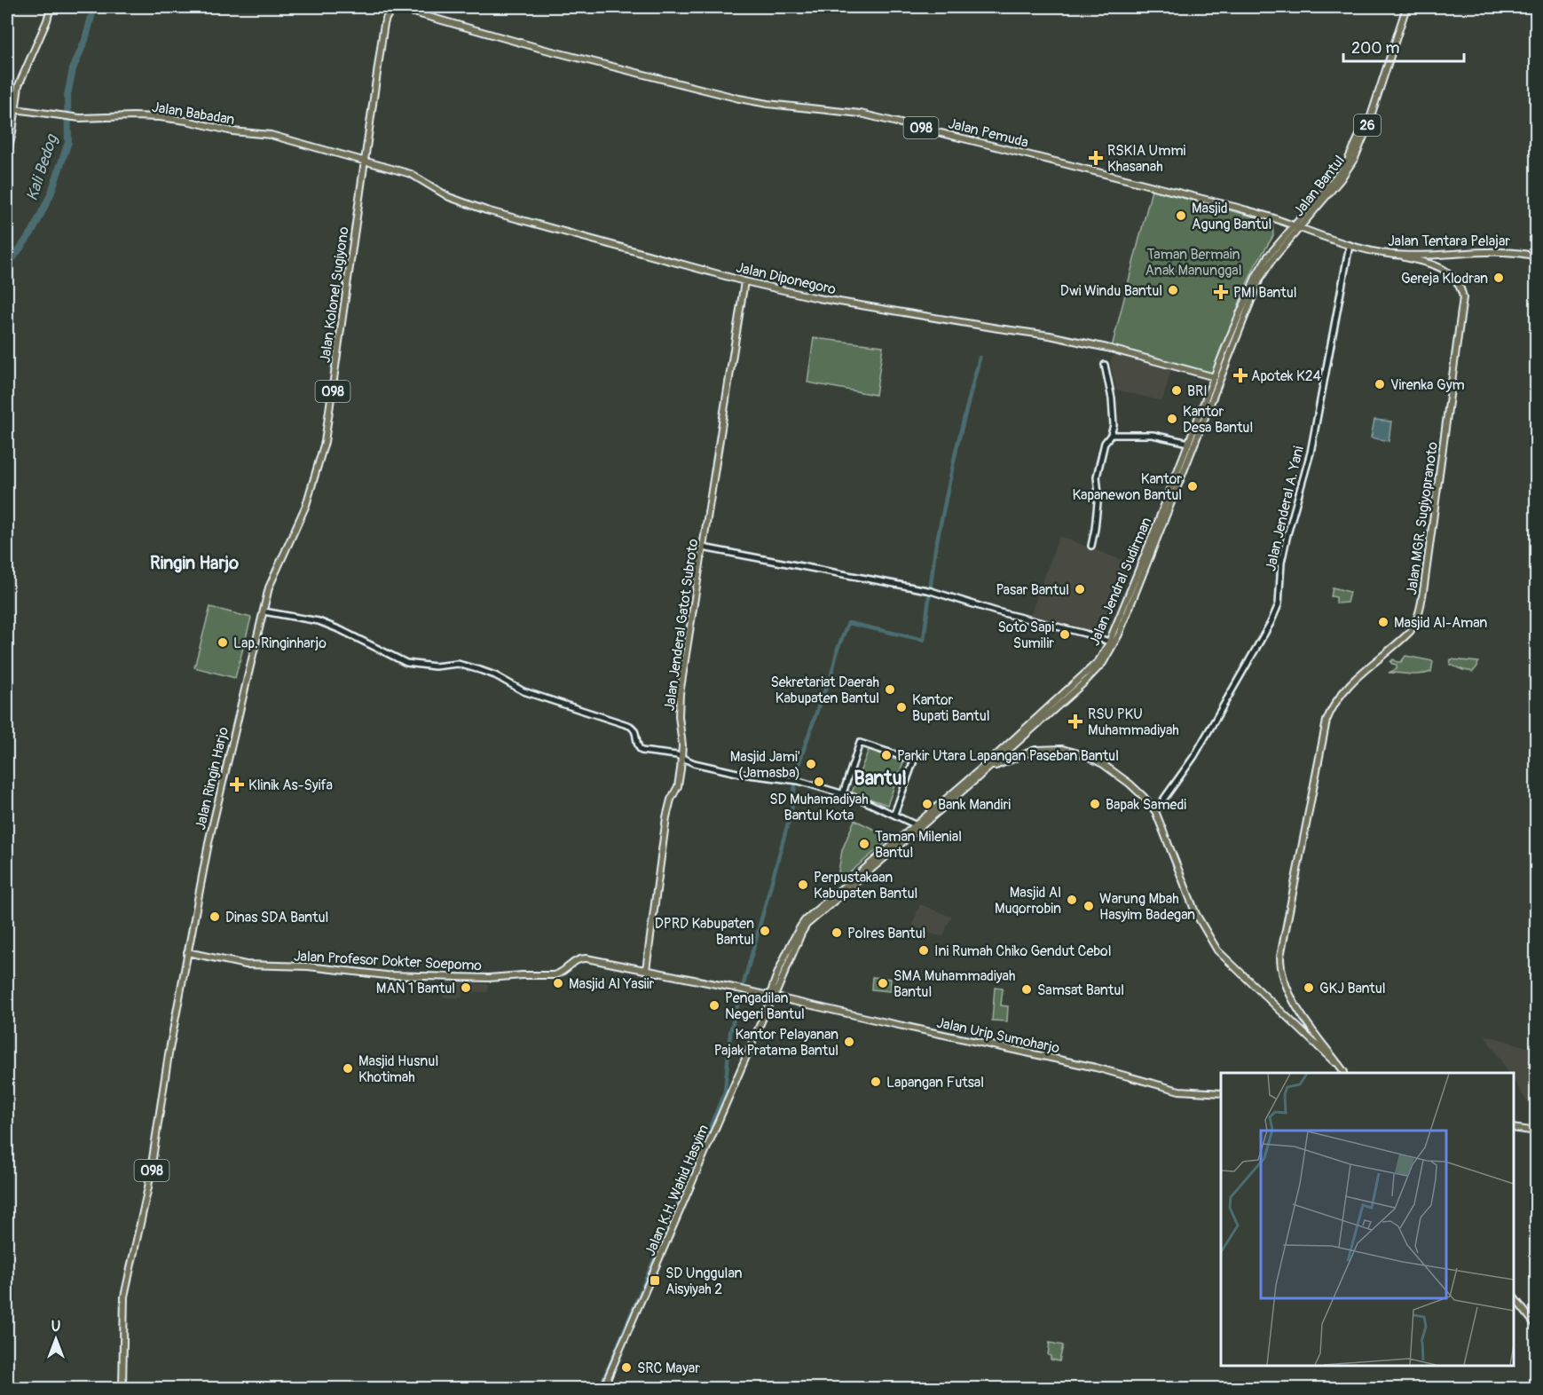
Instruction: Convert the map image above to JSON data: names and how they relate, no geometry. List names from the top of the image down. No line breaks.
{"streets":{"main road":["Jalan Babadan","26","098","Jalan Pemuda","Jalan Bantul","Jalan Tentara Pelajar","Jalan Diponegoro","Jalan Kolonel Sugiyono","Jalan MGR. Sugiyopranoto","Jalan Jendral Sudirman","Jalan Jenderal Gatot Subroto","Jalan Ringin Harjo","Jalan Profesor Dokter Soepomo","Jalan Urip Sumoharjo","Jalan K.H. Wahid Hasyim"],"street":["Jalan Jenderal A. Yani"]},"crossings":[["Jalan Babadan","Jalan Pemuda"],["Jalan Babadan","Jalan Diponegoro"],["Jalan Babadan","Jalan Kolonel Sugiyono"],["098","Jalan Ringin Harjo"],["098","Jalan Profesor Dokter Soepomo"],["Jalan Pemuda","Jalan Bantul"],["Jalan Pemuda","Jalan Tentara Pelajar"],["Jalan Pemuda","Jalan Diponegoro"],["Jalan Pemuda","Jalan Kolonel Sugiyono"],["Jalan Pemuda","Jalan Jendral Sudirman"],["Jalan Bantul","Jalan Tentara Pelajar"],["Jalan Bantul","Jalan Jendral Sudirman"],["Jalan Tentara Pelajar","Jalan Jenderal A. Yani"],["Jalan Tentara Pelajar","Jalan MGR. Sugiyopranoto"],["Jalan Tentara Pelajar","Jalan Jendral Sudirman"],["Jalan Diponegoro","Jalan Kolonel Sugiyono"],["Jalan Diponegoro","Jalan Jendral Sudirman"],["Jalan Diponegoro","Jalan Jenderal Gatot Subroto"],["Jalan Kolonel Sugiyono","Jalan Ringin Harjo"],["Jalan Jendral Sudirman","Jalan Profesor Dokter Soepomo"],["Jalan Jendral Sudirman","Jalan Urip Sumoharjo"],["Jalan Jendral Sudirman","Jalan K.H. Wahid Hasyim"],["Jalan Jenderal Gatot Subroto","Jalan Profesor Dokter Soepomo"],["Jalan Ringin Harjo","Jalan Profesor Dokter Soepomo"],["Jalan Profesor Dokter Soepomo","Jalan Urip Sumoharjo"],["Jalan Profesor Dokter Soepomo","Jalan K.H. Wahid Hasyim"],["Jalan Urip Sumoharjo","Jalan K.H. Wahid Hasyim"]],"districts":["Ringin Harjo","Bantul"],"water":["Kali Bedog"],"parks":["Taman Bermain Anak Manunggal"],"places":{"health":["RSKIA Ummi Khasanah","PMI Bantul","Apotek K24","RSU PKU Muhammadiyah","Klinik As-Syifa"],"other":["Masjid Agung Bantul","Gereja Klodran","Dwi Windu Bantul","Virenka Gym","BRI","Kantor Desa Bantul","Kantor Kapanewon Bantul","Pasar Bantul","Masjid Al-Aman","Soto Sapi Sumilir","Lap. Ringinharjo","Sekretariat Daerah Kabupaten Bantul","Kantor Bupati Bantul","Parkir Utara Lapangan Paseban Bantul","Masjid Jami' (Jamasba)","SD Muhamadiyah Bantul Kota","Bank Mandiri","Bapak Samedi","Taman Milenial Bantul","Perpustakaan Kabupaten Bantul","Masjid Al Muqorrobin","Warung Mbah Hasyim Badegan","Dinas SDA Bantul","DPRD Kabupaten Bantul","Polres Bantul","Ini Rumah Chiko Gendut Cebol","Masjid Al Yasiir","SMA Muhammadiyah Bantul","MAN 1 Bantul","GKJ Bantul","Samsat Bantul","Pengadilan Negeri Bantul","Kantor Pelayanan Pajak Pratama Bantul","Masjid Husnul Khotimah","Lapangan Futsal","SRC Mayar"],"transit":["SD Unggulan Aisyiyah 2"]},"scale_bar":"200 m","north":"top"}
